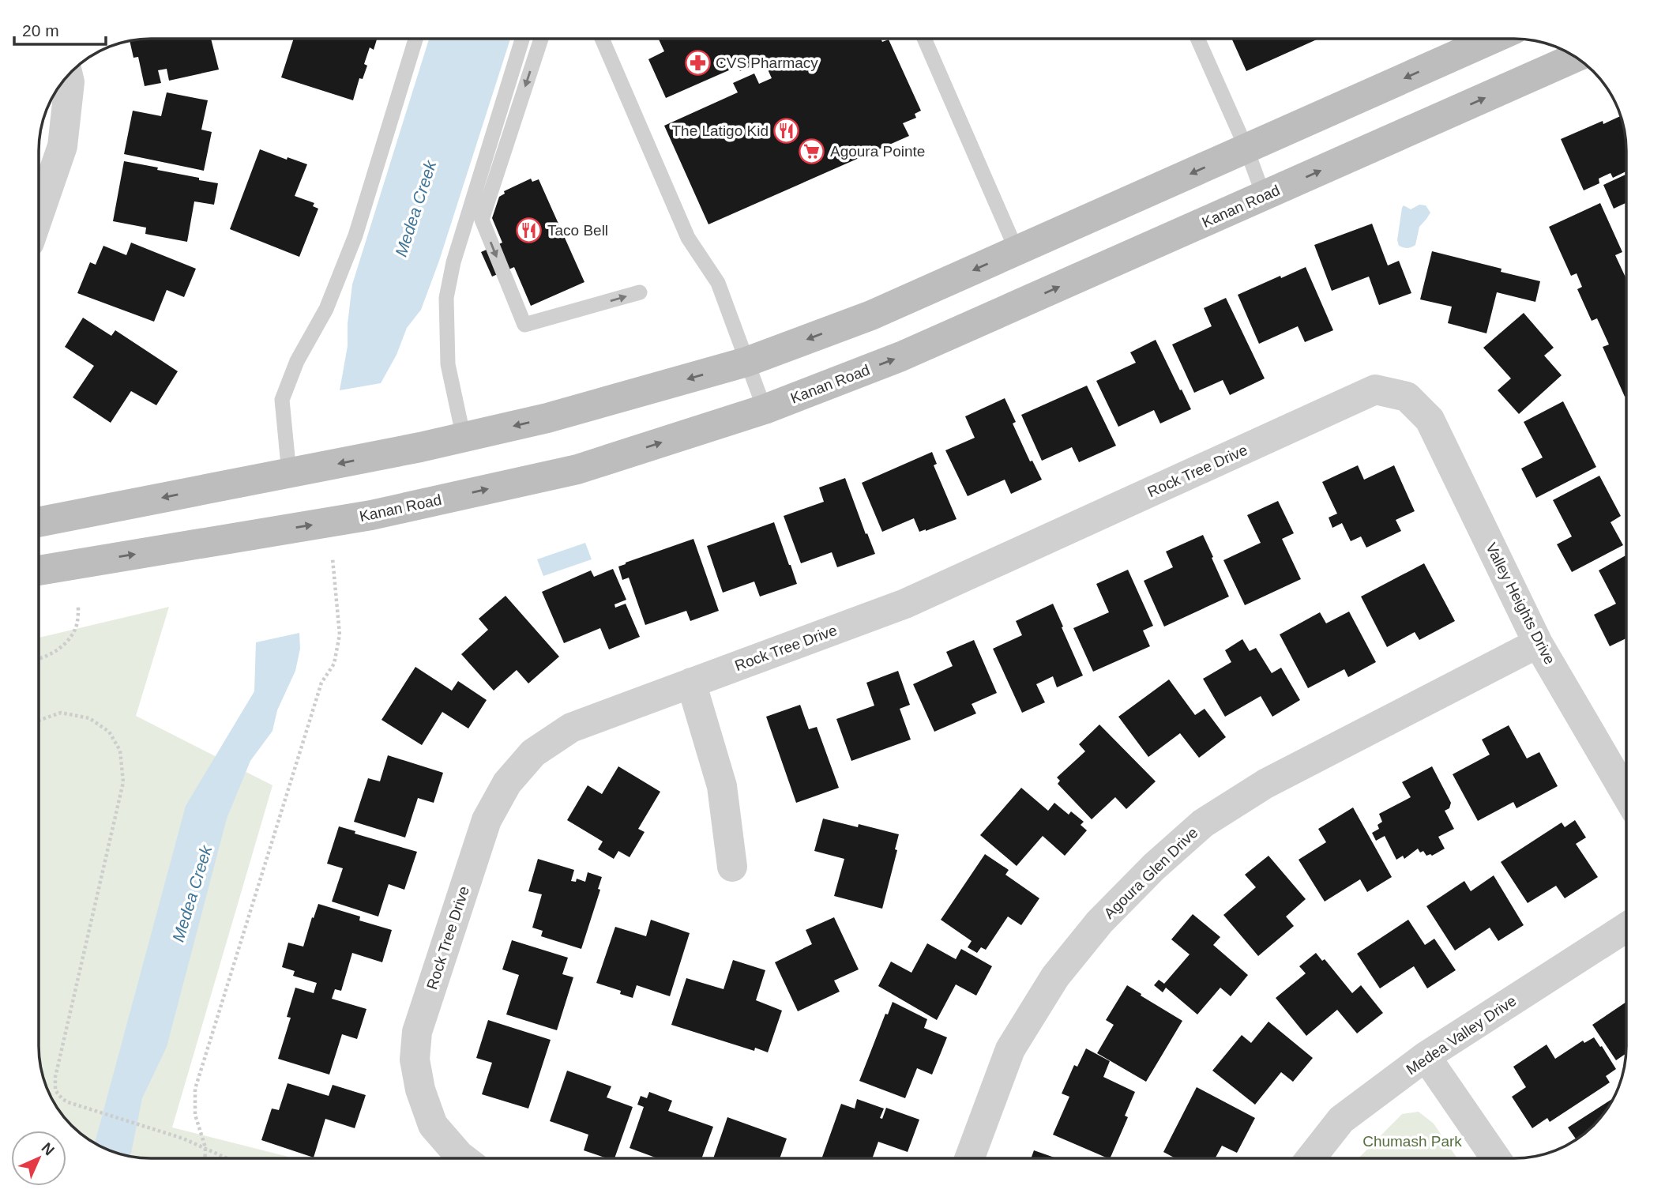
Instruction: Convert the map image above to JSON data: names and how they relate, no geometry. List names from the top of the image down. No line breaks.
{"streets":{"main road":["Kanan Road"],"street":["Rock Tree Drive","Valley Heights Drive","Agoura Glen Drive","Medea Valley Drive"]},"crossings":[["Rock Tree Drive","Valley Heights Drive"],["Valley Heights Drive","Agoura Glen Drive"]],"water":["Medea Creek"],"parks":["Chumash Park"],"places":{"pharmacy":["CVS Pharmacy"],"restaurant":["The Latigo Kid","Taco Bell"],"supermarket":["Agoura Pointe"]},"scale_bar":"20 m","north":"top right"}
